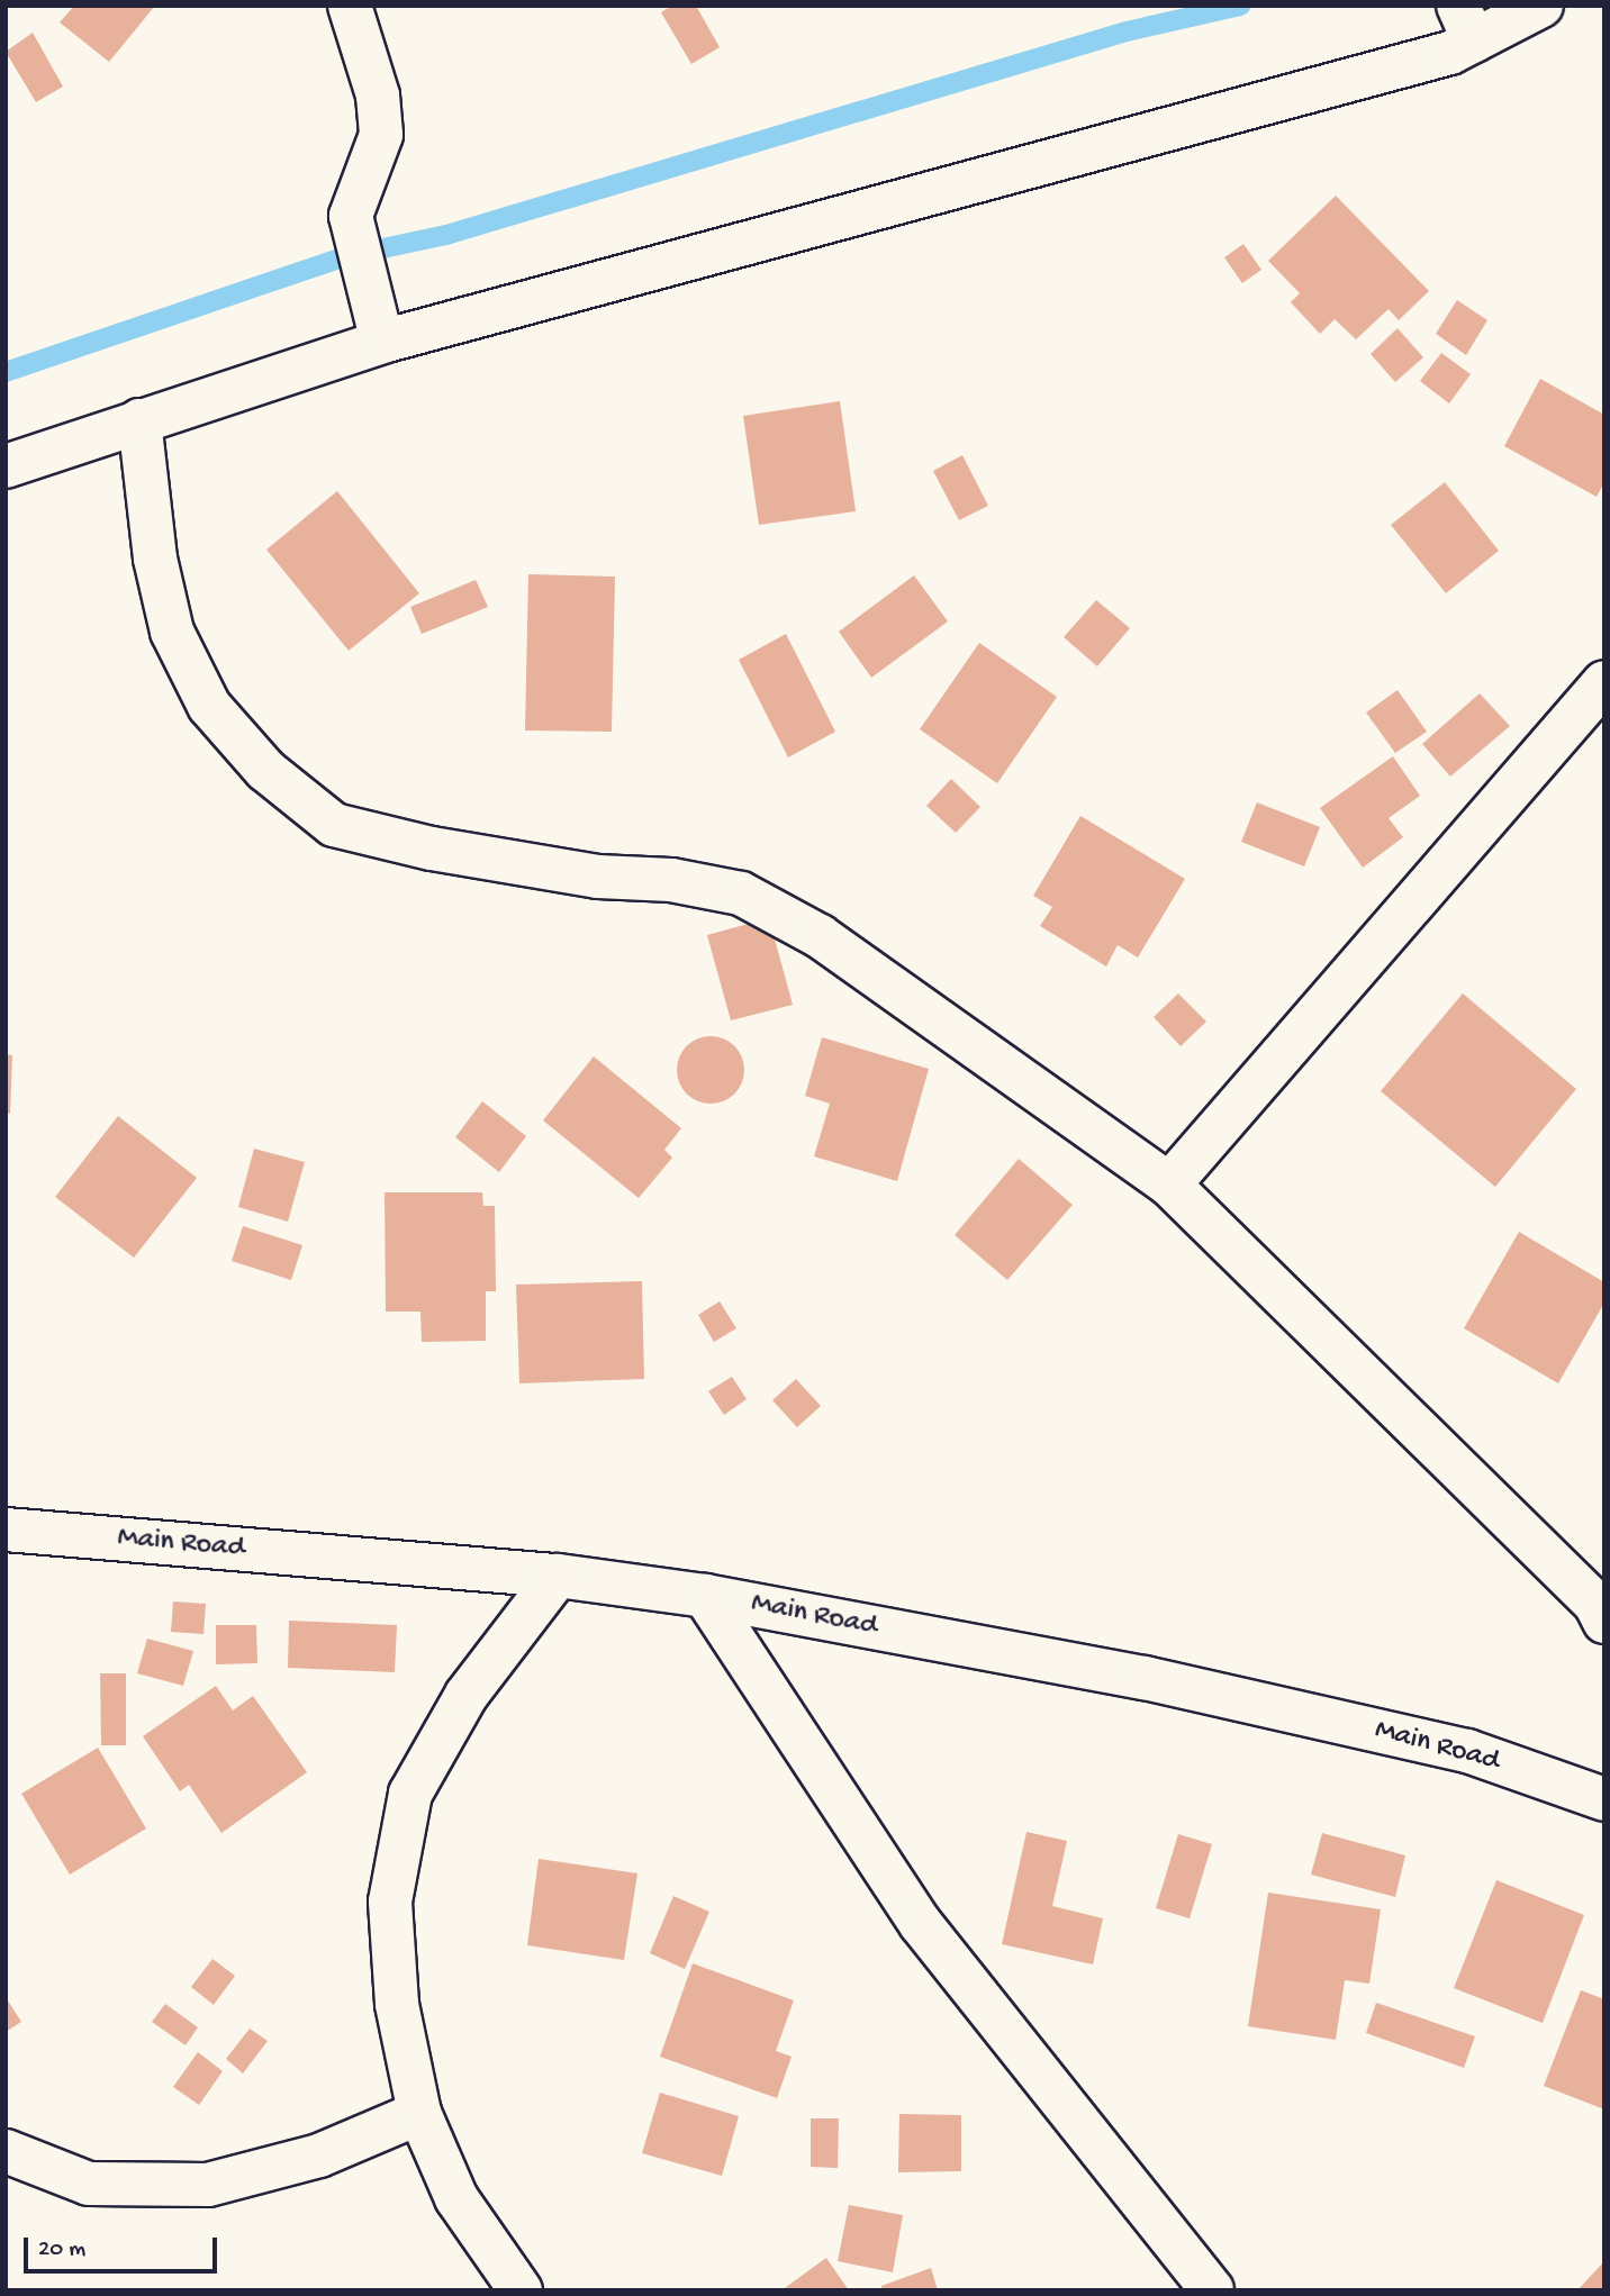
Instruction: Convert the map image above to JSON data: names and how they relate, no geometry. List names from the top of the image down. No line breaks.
{"streets":{"street":["Main Road"]},"scale_bar":"20 m"}
